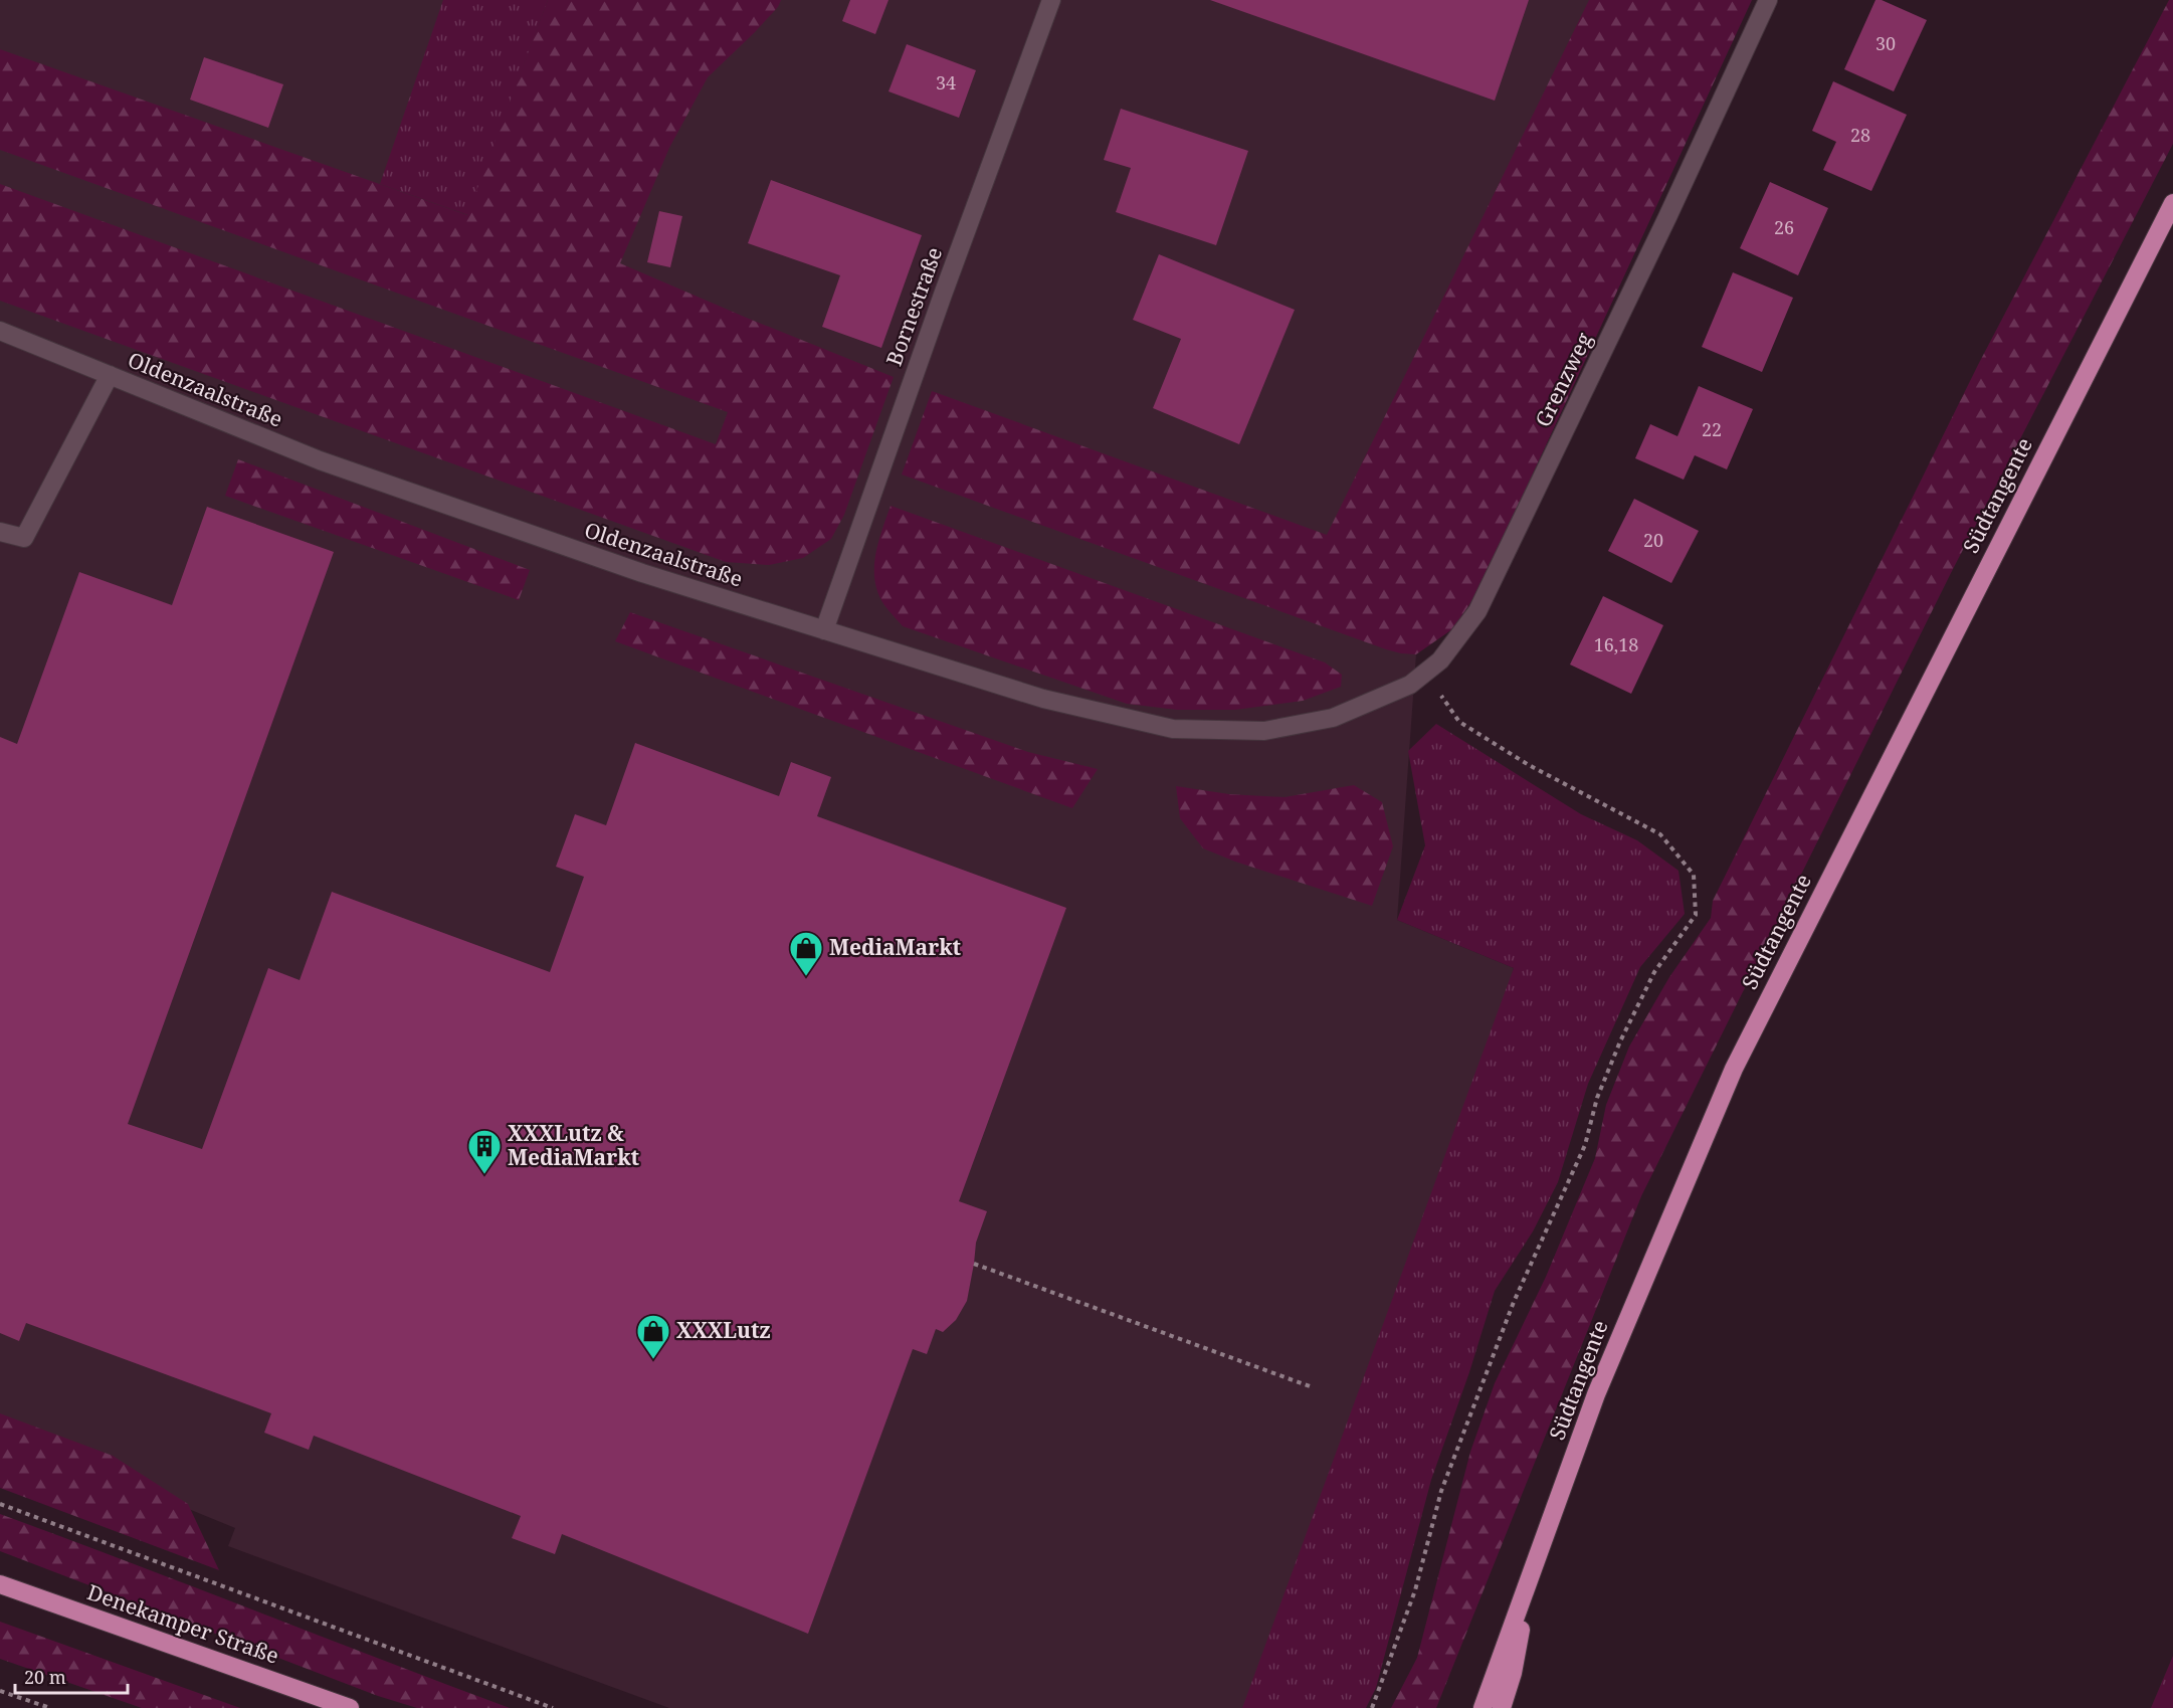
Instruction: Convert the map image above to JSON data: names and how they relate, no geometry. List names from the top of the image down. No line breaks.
{"streets":{"main road":["Südtangente","Denekamper Straße"],"street":["Bornestraße","Grenzweg","Oldenzaalstraße"]},"crossings":[["Bornestraße","Oldenzaalstraße"],["Grenzweg","Oldenzaalstraße"]],"places":{"shop":["MediaMarkt","XXXLutz"],"building":["XXXLutz & MediaMarkt"]},"house_numbers":["30","34","28","26","22","20","16,18"],"scale_bar":"20 m"}
